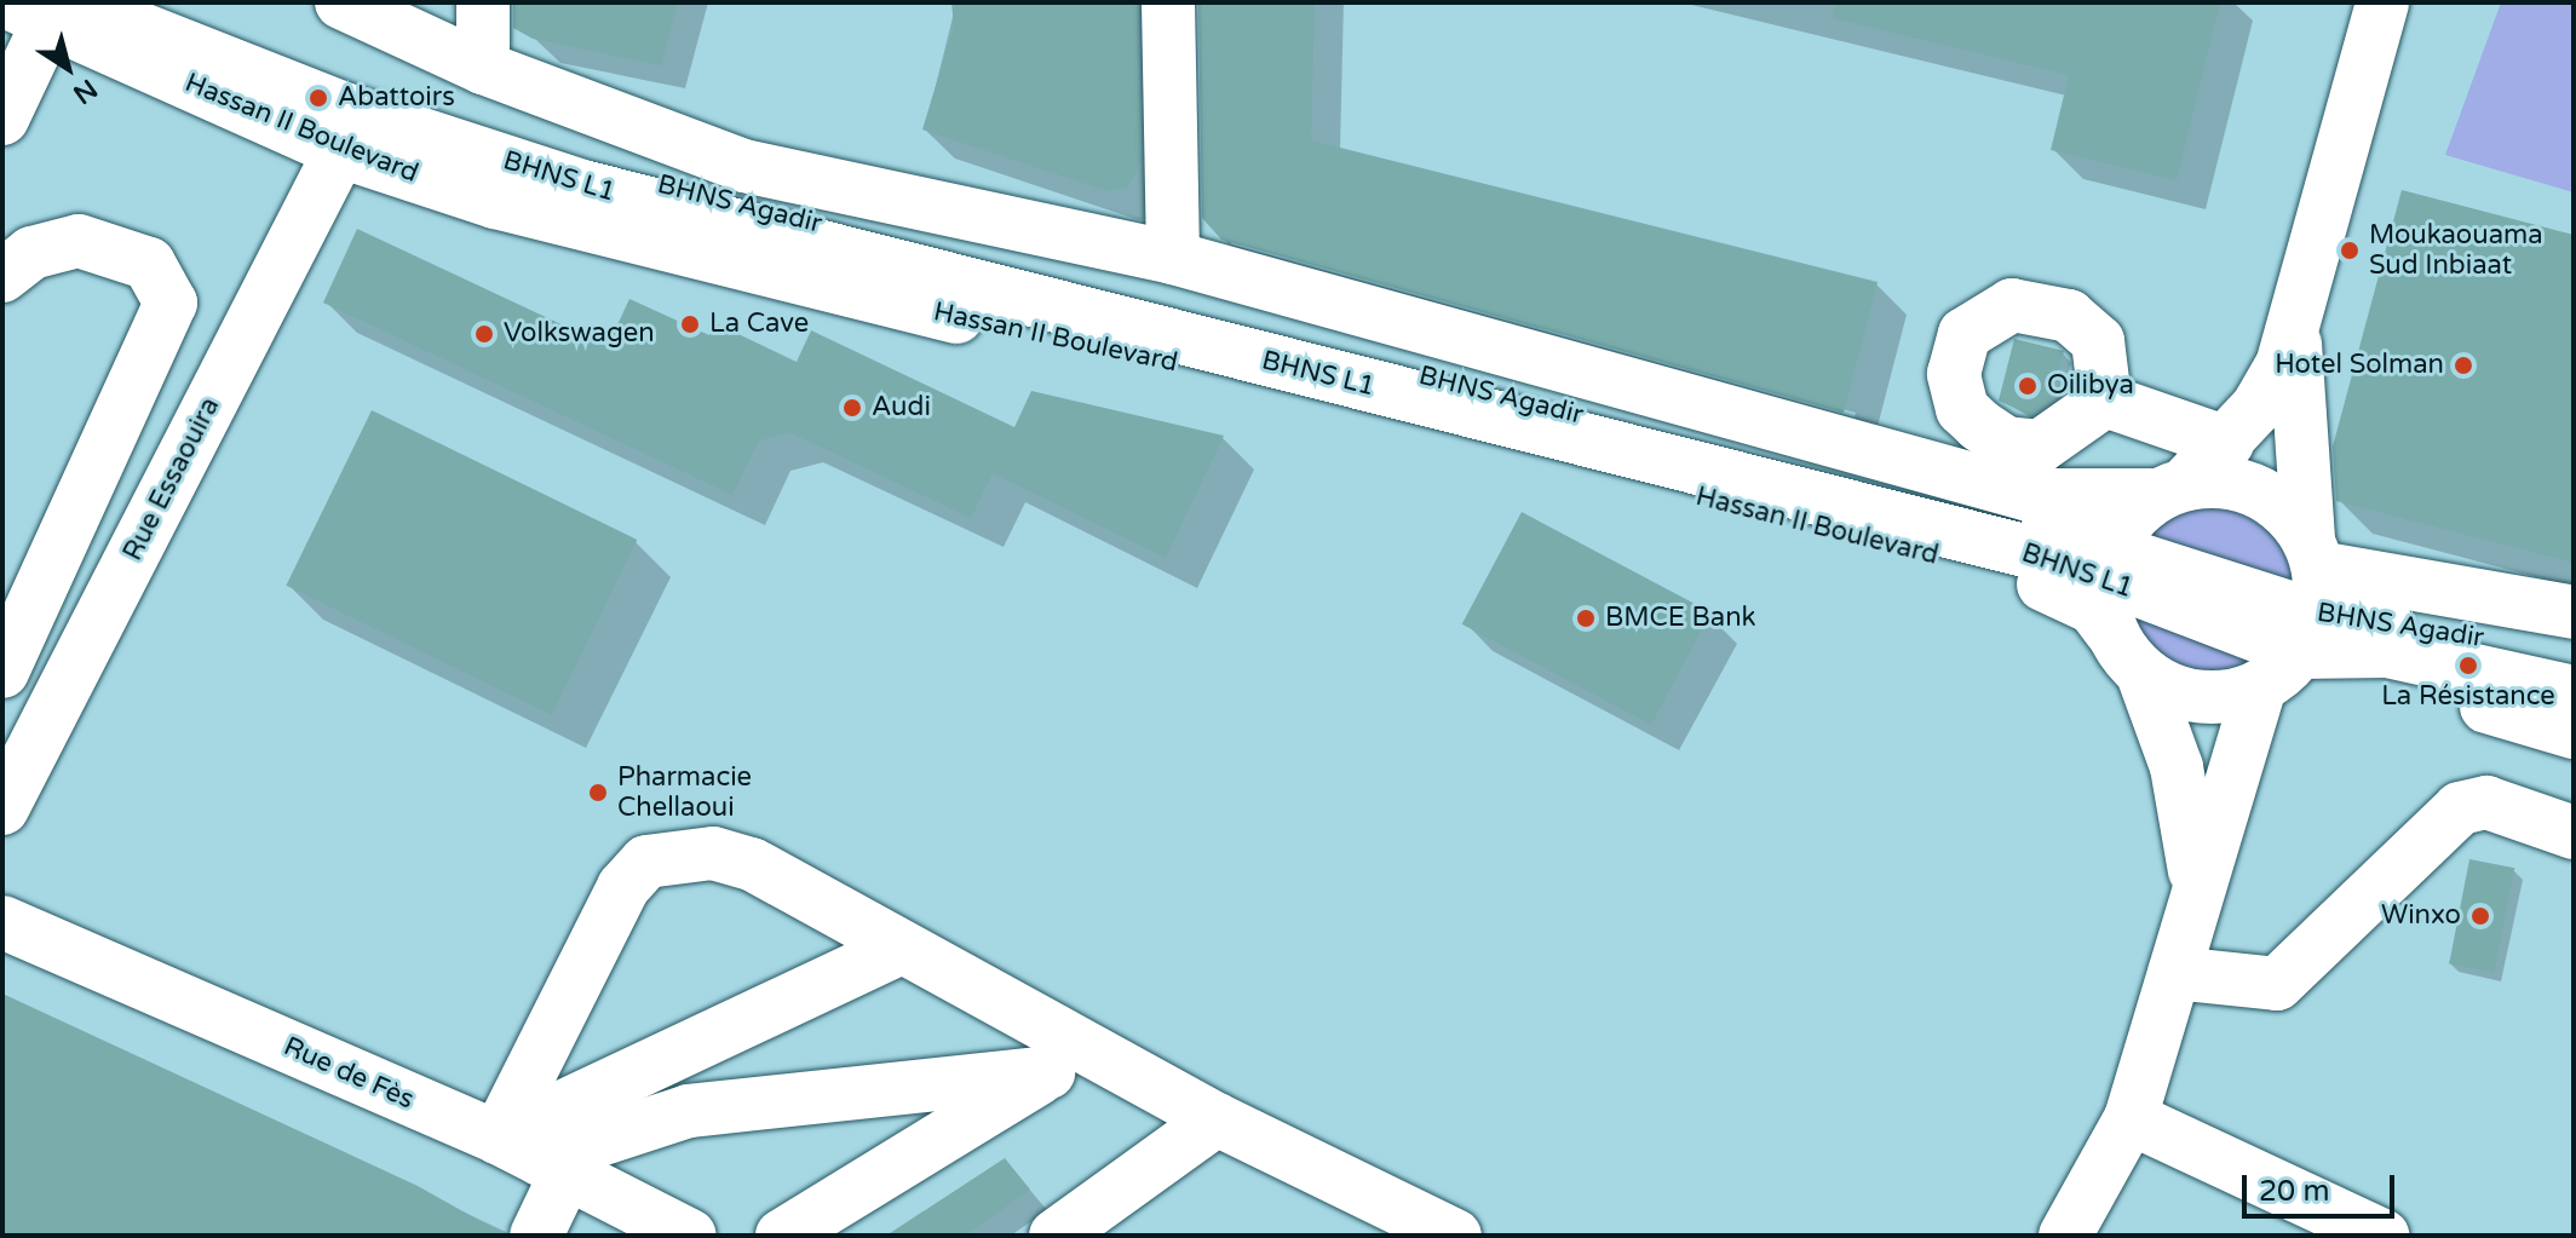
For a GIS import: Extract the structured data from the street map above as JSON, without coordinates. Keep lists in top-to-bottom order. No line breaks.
{"streets":{"street":["Hassan II Boulevard","BHNS L1","BHNS Agadir","Rue Essaouira","Rue de Fès"]},"crossings":[["Hassan II Boulevard","BHNS L1"],["Hassan II Boulevard","Rue Essaouira"],["BHNS L1","BHNS Agadir"]],"places":["Abattoirs","Moukaouama Sud Inbiaat","La Cave","Volkswagen","Hotel Solman","Oilibya","Audi","BMCE Bank","La Résistance","Pharmacie Chellaoui","Winxo"],"scale_bar":"20 m","north":"bottom right"}
